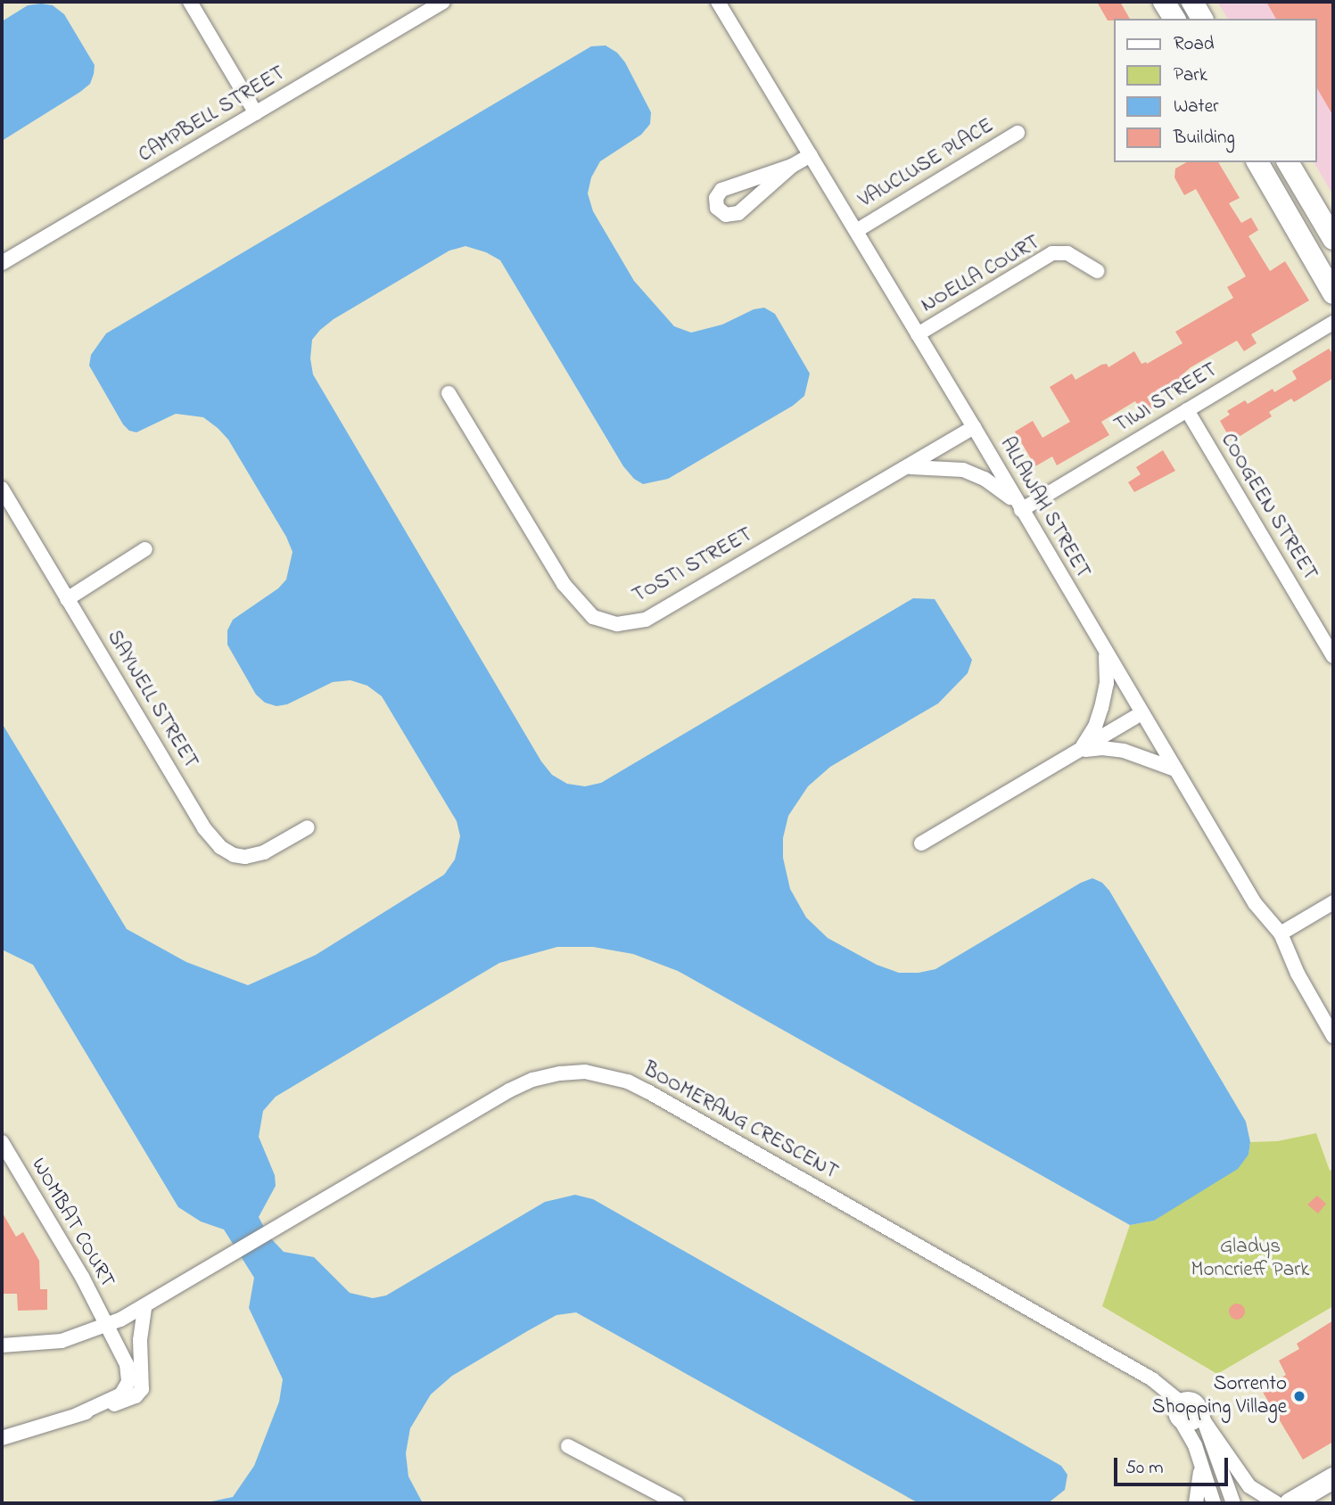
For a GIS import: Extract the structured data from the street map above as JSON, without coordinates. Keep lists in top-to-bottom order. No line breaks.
{"streets":{"street":["CAMPBELL STREET","VAUCLUSE PLACE","NOELLA COURT","TIWI STREET","COOGEEN STREET","ALLAWAH STREET","TOSTI STREET","SAYWELL STREET","BOOMERANG CRESCENT","WOMBAT COURT"]},"crossings":[["VAUCLUSE PLACE","ALLAWAH STREET"],["NOELLA COURT","ALLAWAH STREET"],["TIWI STREET","COOGEEN STREET"],["TIWI STREET","ALLAWAH STREET"],["ALLAWAH STREET","TOSTI STREET"],["BOOMERANG CRESCENT","WOMBAT COURT"]],"parks":["Gladys Moncrieff Park"],"places":["Sorrento Shopping Village"],"legend":["Road","Park","Water","Building"],"scale_bar":"50 m"}
